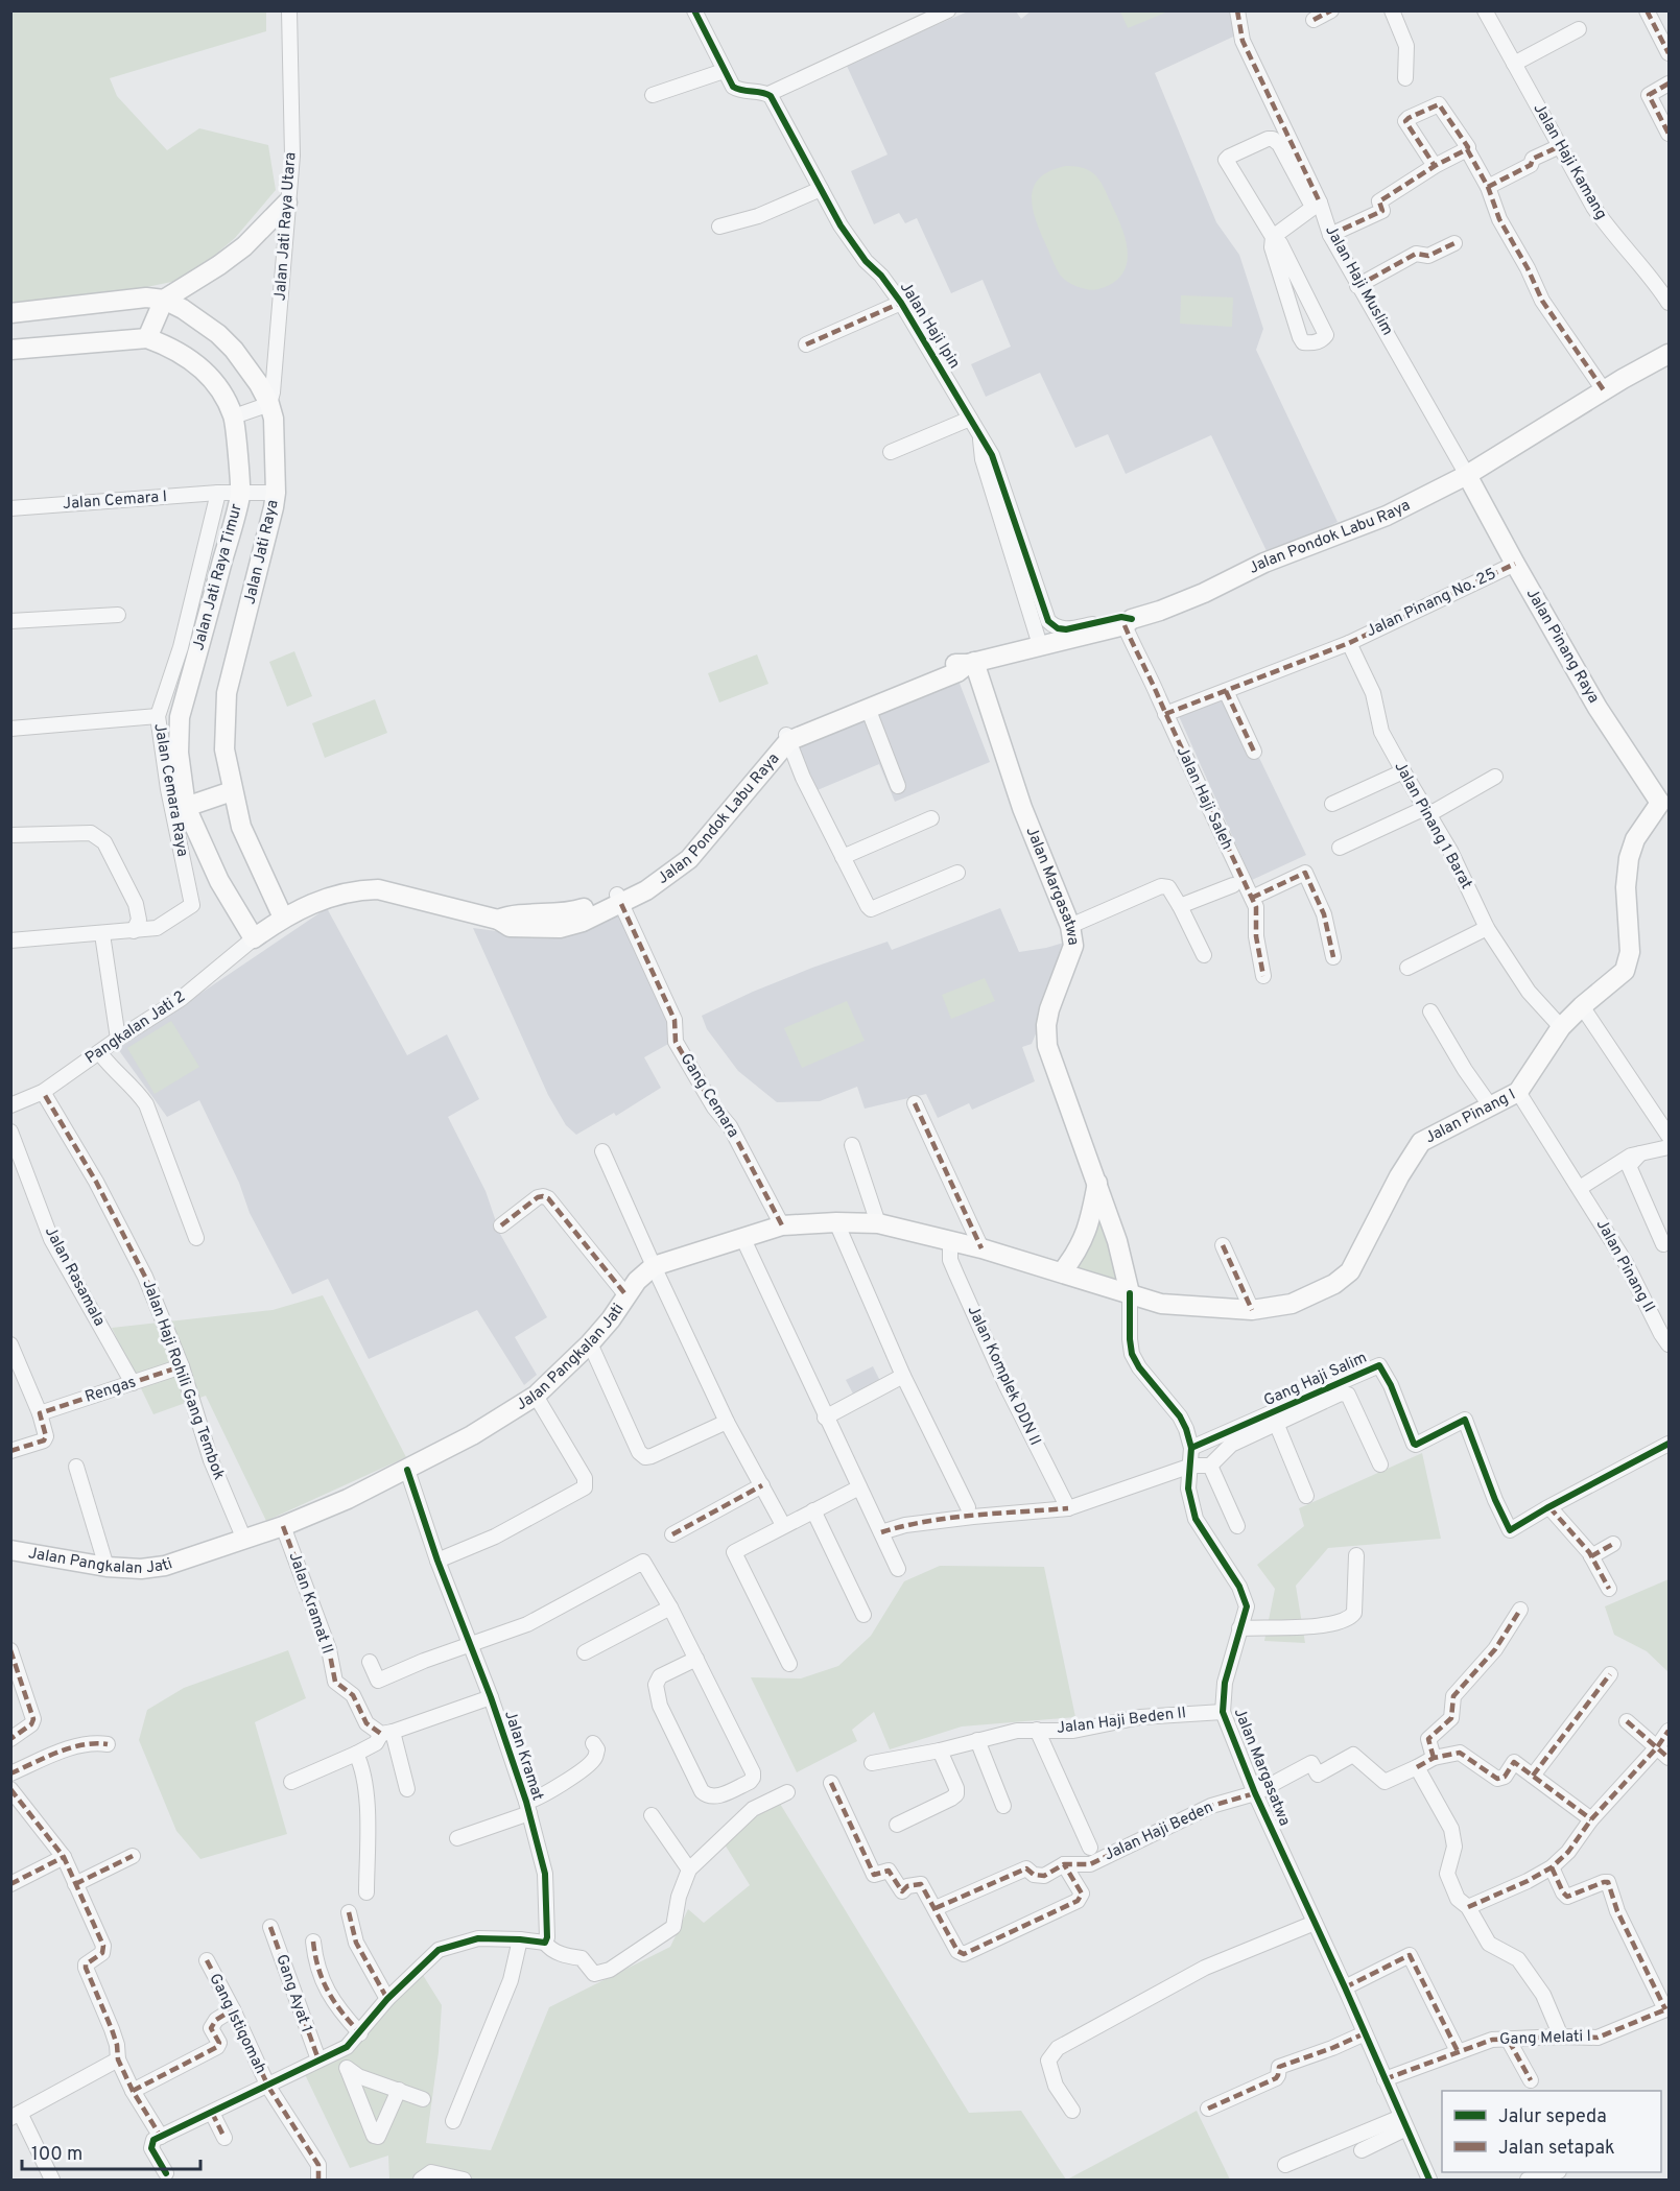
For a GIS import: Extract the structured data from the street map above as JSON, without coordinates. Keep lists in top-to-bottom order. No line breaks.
{"streets":{"main road":["Jalan Pondok Labu Raya","Jalan Jati Raya","Jalan Jati Raya Timur","Jalan Pinang Raya","Jalan Margasatwa","Jalan Pinang I","Jalan Pangkalan Jati"],"street":["Jalan Haji Kamang","Jalan Jati Raya Utara","Jalan Haji Muslim","Jalan Haji Ipin","Jalan Cemara I","Jalan Pinang No. 25","Jalan Cemara Raya","Jalan Haji Saleh","Jalan Pinang 1 Barat","Pangkalan Jati 2","Gang Cemara","Jalan Pinang II","Jalan Rasamala","Jalan Komplek DDN II","Jalan Haji Rohili Gang Tembok","Gang Haji Salim","Rengas","Jalan Kramat II","Jalan Haji Beden II","Jalan Kramat","Jalan Haji Beden","Gang Ayat 1","Gang Istiqomah","Gang Melati I"]},"crossings":[["Jalan Jati Raya Utara","Jalan Jati Raya"],["Jalan Haji Muslim","Jalan Pondok Labu Raya"],["Jalan Haji Muslim","Jalan Pinang Raya"],["Jalan Haji Ipin","Jalan Pondok Labu Raya"],["Jalan Haji Ipin","Jalan Haji Saleh"],["Jalan Cemara I","Jalan Cemara Raya"],["Jalan Pondok Labu Raya","Jalan Jati Raya"],["Jalan Pondok Labu Raya","Jalan Jati Raya Timur"],["Jalan Pondok Labu Raya","Jalan Pinang Raya"],["Jalan Pondok Labu Raya","Jalan Haji Saleh"],["Jalan Pondok Labu Raya","Jalan Margasatwa"],["Jalan Pondok Labu Raya","Pangkalan Jati 2"],["Jalan Pondok Labu Raya","Gang Cemara"],["Jalan Jati Raya Timur","Pangkalan Jati 2"],["Jalan Pinang No. 25","Jalan Pinang Raya"],["Jalan Pinang No. 25","Jalan Haji Saleh"],["Jalan Pinang No. 25","Jalan Pinang 1 Barat"],["Jalan Pinang Raya","Jalan Pinang I"],["Jalan Pinang 1 Barat","Jalan Pinang I"],["Jalan Margasatwa","Jalan Pinang I"],["Jalan Margasatwa","Jalan Pangkalan Jati"],["Jalan Margasatwa","Gang Haji Salim"],["Jalan Margasatwa","Jalan Haji Beden II"],["Jalan Margasatwa","Jalan Haji Beden"],["Jalan Margasatwa","Gang Melati I"],["Pangkalan Jati 2","Jalan Haji Rohili Gang Tembok"],["Gang Cemara","Jalan Pangkalan Jati"],["Jalan Pinang I","Jalan Pinang II"],["Jalan Pinang I","Jalan Pangkalan Jati"],["Jalan Rasamala","Rengas"],["Jalan Pangkalan Jati","Jalan Komplek DDN II"],["Jalan Pangkalan Jati","Jalan Haji Rohili Gang Tembok"],["Jalan Pangkalan Jati","Jalan Kramat II"],["Jalan Pangkalan Jati","Jalan Kramat"],["Jalan Haji Rohili Gang Tembok","Rengas"]],"legend":["Jalur sepeda","Jalan setapak"],"scale_bar":"100 m"}
